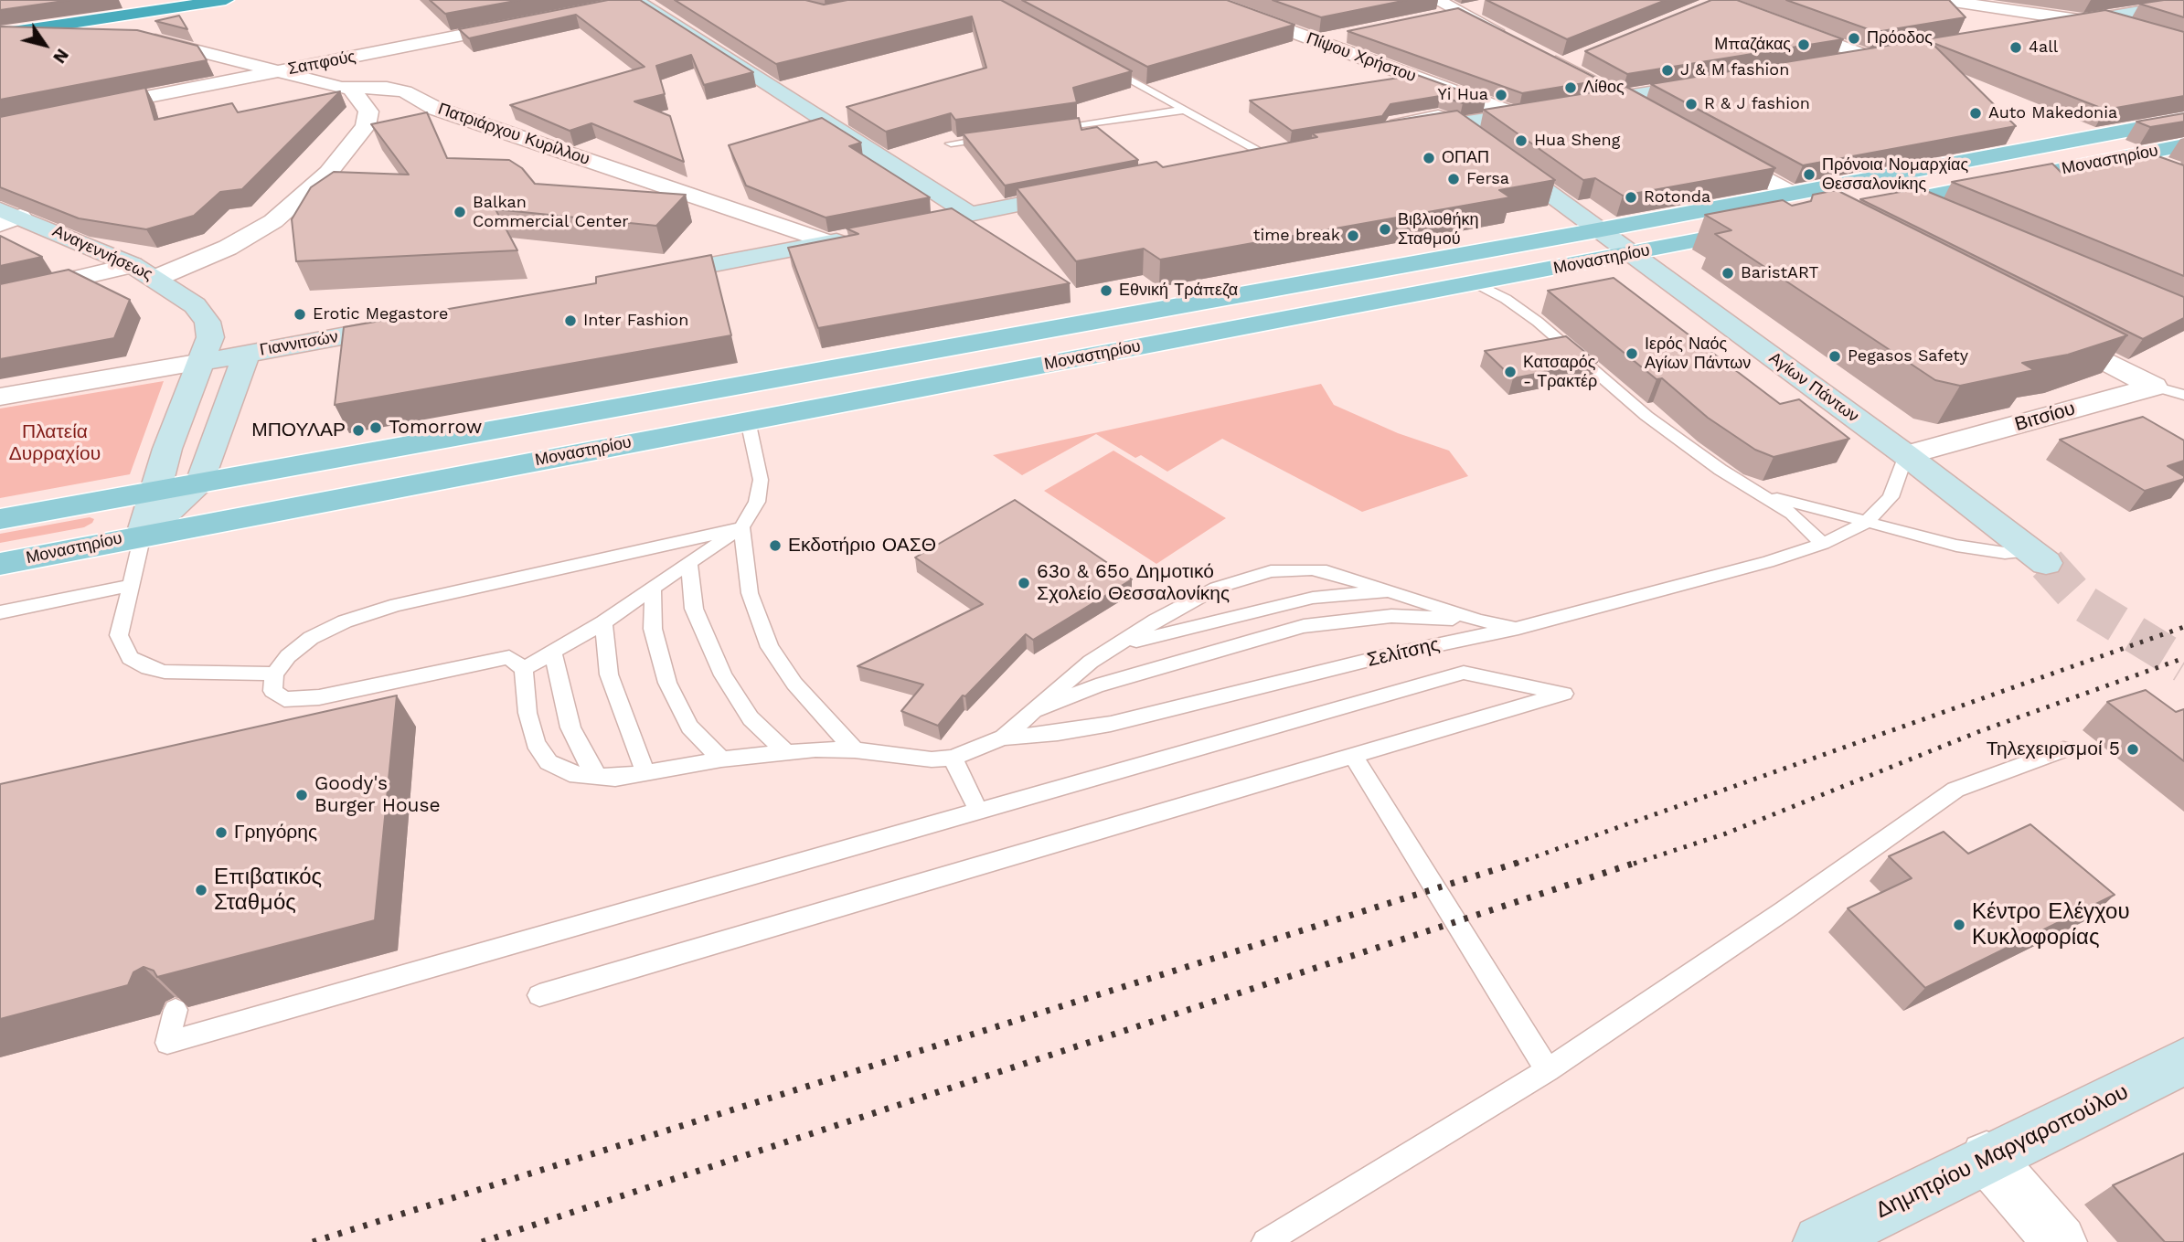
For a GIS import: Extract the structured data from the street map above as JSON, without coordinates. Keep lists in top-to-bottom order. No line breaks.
{"streets":{"main road":["Μοναστηρίου","Αναγεννήσεως","Γιαννιτσών","Αγίων Πάντων","Δημητρίου Μαργαροπούλου"],"street":["Πίψου Χρήστου","Σαπφούς","Πατριάρχου Κυρίλλου","Βιτσίου"],"lane":["Σελίτσης"]},"crossings":[["Σαπφούς","Πατριάρχου Κυρίλλου"],["Μοναστηρίου","Αναγεννήσεως"],["Μοναστηρίου","Αγίων Πάντων"],["Αναγεννήσεως","Γιαννιτσών"],["Αγίων Πάντων","Βιτσίου"],["Αγίων Πάντων","Σελίτσης"],["Βιτσίου","Σελίτσης"]],"parks":["Πλατεία Δυρραχίου"],"places":["Πρόοδος","Μπαζάκας","4all","J & M fashion","Λίθος","Yi Hua","R & J fashion","Auto Makedonia","Hua Sheng","ΟΠΑΠ","Πρόνοια Νομαρχίας Θεσσαλονίκης","Fersa","Rotonda","Balkan Commercial Center","Βιβλιοθήκη Σταθμού","time break","BaristART","Εθνική Τράπεζα","Erotic Megastore","Inter Fashion","Ιερός Ναός Αγίων Πάντων","Pegasos Safety","Κατσαρός - Τρακτέρ","Tomorrow","ΜΠΟΥΛΑΡ","Εκδοτήριο ΟΑΣΘ","63ο & 65o Δημοτικό Σχολείο Θεσσαλονίκης","Τηλεχειρισμοί 5","Goody's Burger House","Γρηγόρης","Επιβατικός Σταθμός","Κέντρο Ελέγχου Κυκλοφορίας"],"north":"bottom right"}
